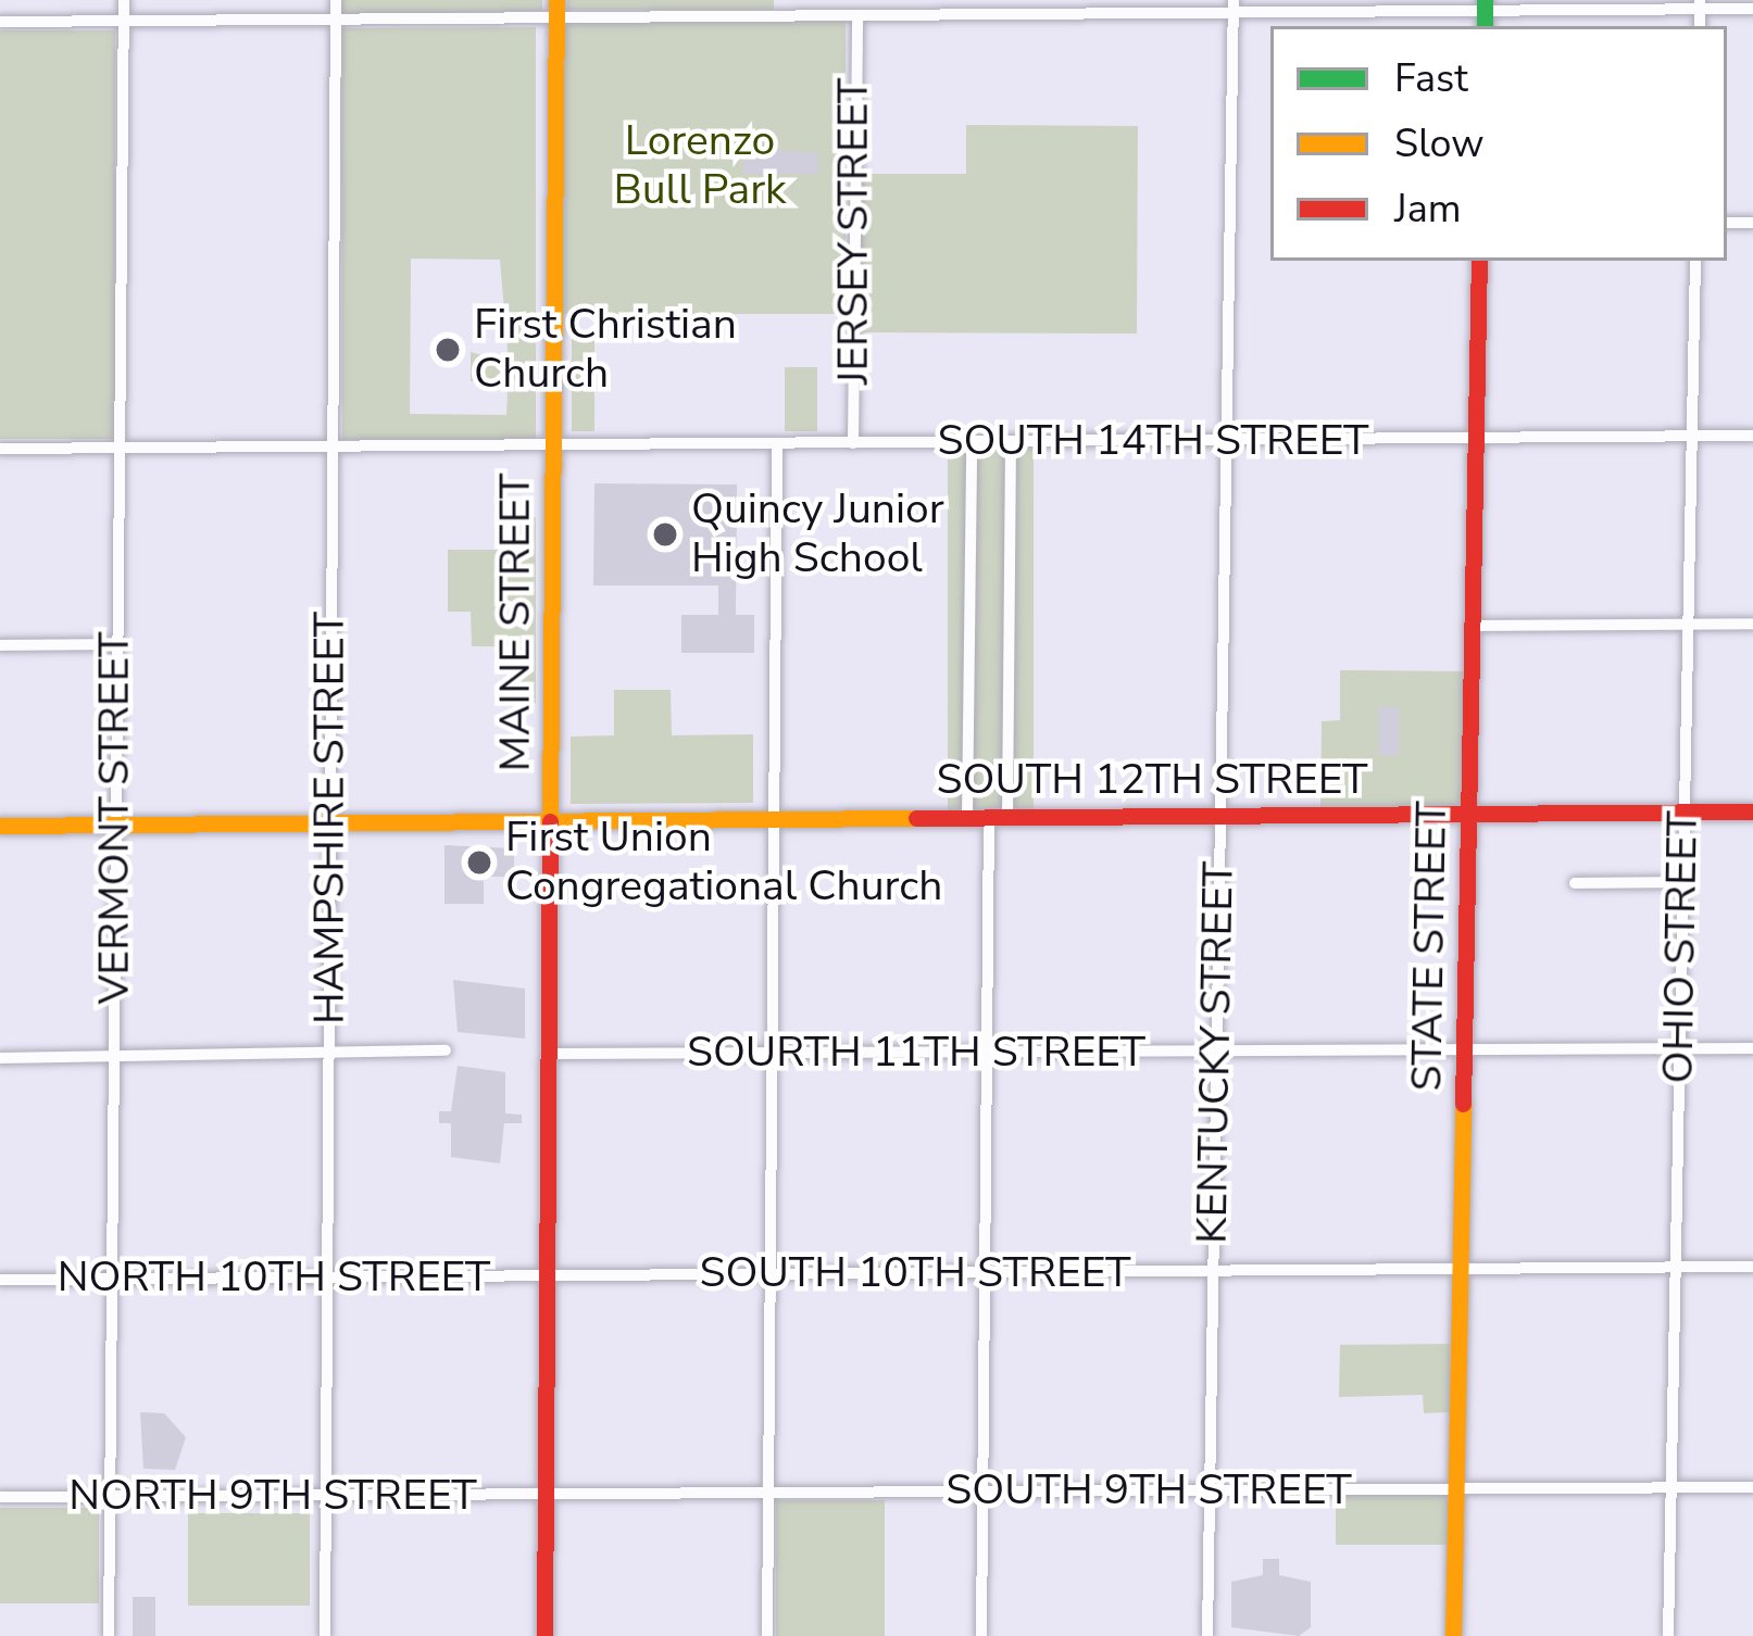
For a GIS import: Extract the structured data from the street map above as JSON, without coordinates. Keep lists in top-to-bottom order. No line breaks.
{"streets":{"street":["JERSEY STREET","SOUTH 14TH STREET","MAINE STREET","SOUTH 12TH STREET","VERMONT STREET","HAMPSHIRE STREET","STATE STREET","OHIO STREET","SOURTH 11TH STREET","KENTUCKY STREET","SOUTH 10TH STREET","NORTH 10TH STREET","SOUTH 9TH STREET","NORTH 9TH STREET"]},"crossings":[["JERSEY STREET","SOUTH 14TH STREET"],["SOUTH 14TH STREET","MAINE STREET"],["SOUTH 14TH STREET","VERMONT STREET"],["SOUTH 14TH STREET","HAMPSHIRE STREET"],["SOUTH 14TH STREET","STATE STREET"],["SOUTH 14TH STREET","OHIO STREET"],["SOUTH 14TH STREET","KENTUCKY STREET"],["MAINE STREET","SOUTH 12TH STREET"],["MAINE STREET","SOURTH 11TH STREET"],["MAINE STREET","SOUTH 10TH STREET"],["MAINE STREET","NORTH 10TH STREET"],["MAINE STREET","SOUTH 9TH STREET"],["MAINE STREET","NORTH 9TH STREET"],["SOUTH 12TH STREET","VERMONT STREET"],["SOUTH 12TH STREET","HAMPSHIRE STREET"],["SOUTH 12TH STREET","STATE STREET"],["SOUTH 12TH STREET","OHIO STREET"],["SOUTH 12TH STREET","KENTUCKY STREET"],["VERMONT STREET","NORTH 10TH STREET"],["VERMONT STREET","NORTH 9TH STREET"],["HAMPSHIRE STREET","NORTH 10TH STREET"],["HAMPSHIRE STREET","NORTH 9TH STREET"],["STATE STREET","SOURTH 11TH STREET"],["STATE STREET","SOUTH 10TH STREET"],["STATE STREET","SOUTH 9TH STREET"],["OHIO STREET","SOURTH 11TH STREET"],["OHIO STREET","SOUTH 10TH STREET"],["OHIO STREET","SOUTH 9TH STREET"],["SOURTH 11TH STREET","KENTUCKY STREET"],["KENTUCKY STREET","SOUTH 10TH STREET"],["KENTUCKY STREET","SOUTH 9TH STREET"],["SOUTH 10TH STREET","NORTH 10TH STREET"],["SOUTH 9TH STREET","NORTH 9TH STREET"]],"parks":["Lorenzo Bull Park"],"places":["First Christian Church","Quincy Junior High School","First Union Congregational Church"],"legend":["Fast","Slow","Jam"]}
